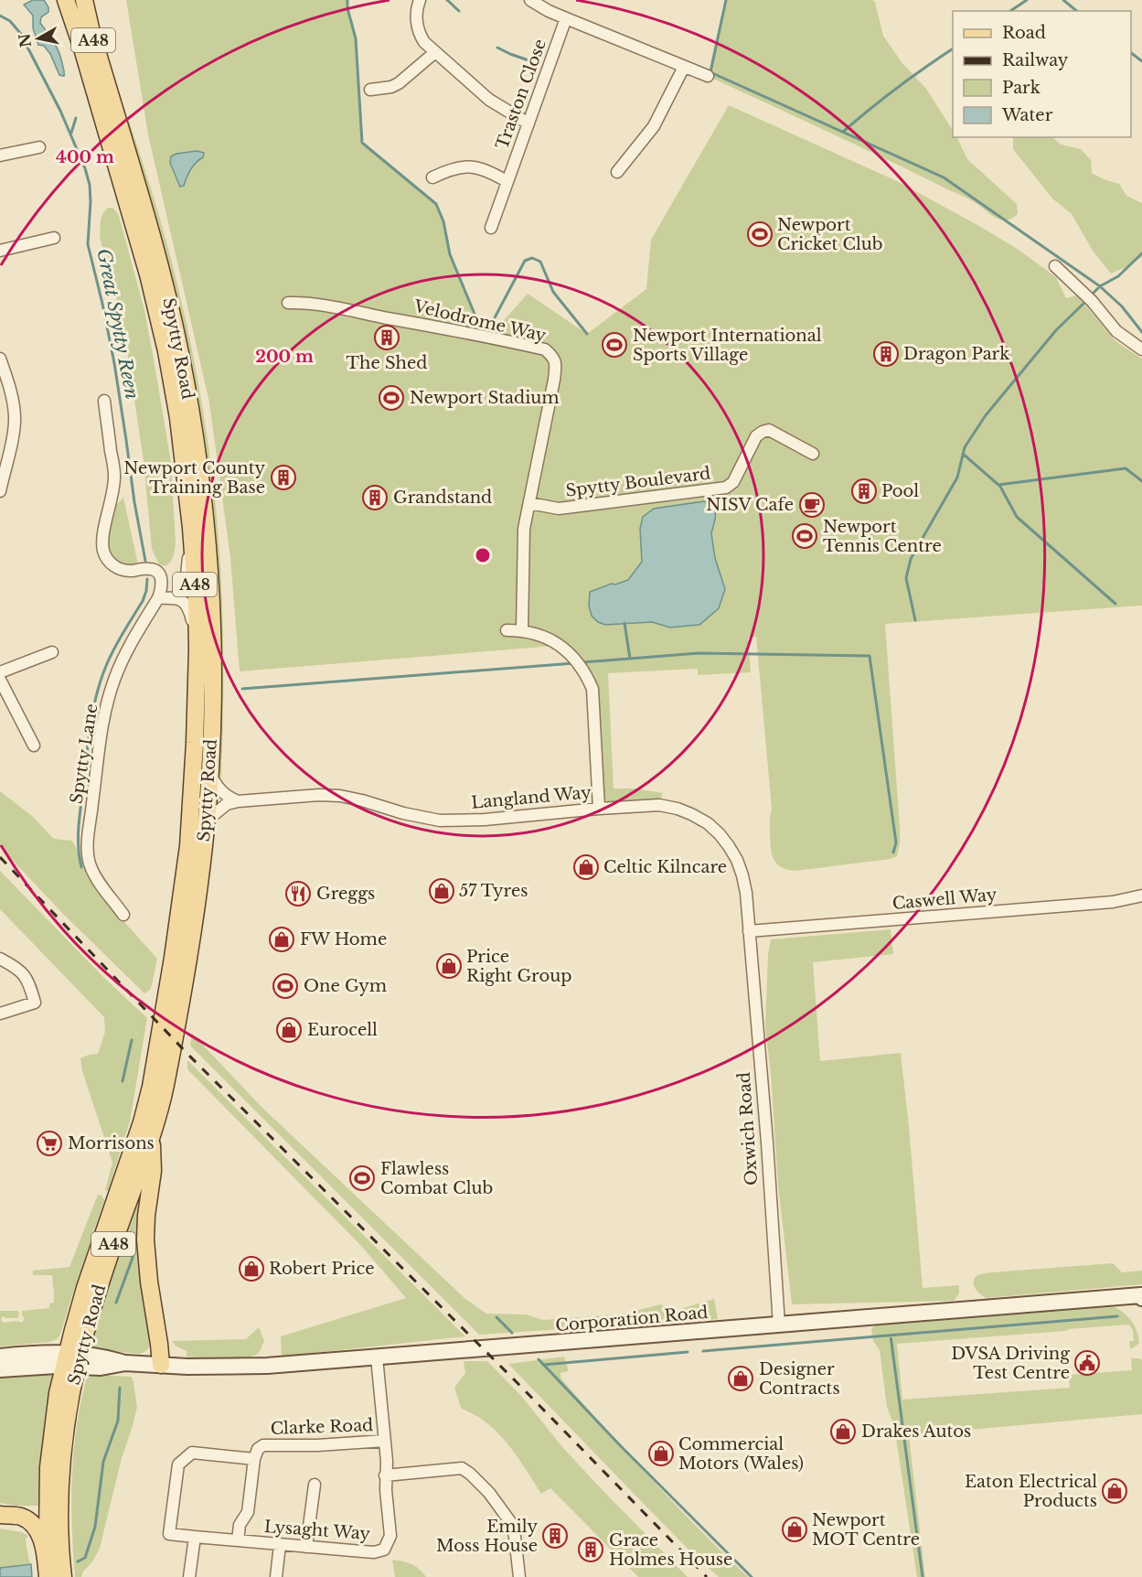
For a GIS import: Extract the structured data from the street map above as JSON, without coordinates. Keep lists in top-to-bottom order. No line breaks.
{"streets":{"main road":["A48","Spytty Road"],"street":["Traston Close","Velodrome Way","Spytty Boulevard","Spytty Lane","Langland Way","Caswell Way","Oxwich Road","Corporation Road","Clarke Road","Lysaght Way"]},"crossings":[["A48","Spytty Road"],["Velodrome Way","Spytty Boulevard"],["Spytty Road","Langland Way"],["Spytty Road","Corporation Road"],["Langland Way","Caswell Way"],["Langland Way","Oxwich Road"],["Caswell Way","Oxwich Road"],["Oxwich Road","Corporation Road"],["Corporation Road","Lysaght Way"],["Clarke Road","Lysaght Way"]],"water":["Great Spytty Reen"],"places":{"sports":["Newport Cricket Club","Newport International Sports Village","Newport Stadium","Newport Tennis Centre","One Gym","Flawless Combat Club"],"building":["The Shed","Dragon Park","Newport County Training Base","Pool","Grandstand","Emily Moss House","Grace Holmes House"],"cafe":["NISV Cafe"],"shop":["Celtic Kilncare","57 Tyres","FW Home","Price Right Group","Eurocell","Robert Price","Designer Contracts","Drakes Autos","Commercial Motors (Wales)","Eaton Electrical Products","Newport MOT Centre"],"restaurant":["Greggs"],"supermarket":["Morrisons"],"public building":["DVSA Driving Test Centre"]},"legend":["Road","Railway","Park","Water"],"north":"left","rings":["400 m","200 m"]}
